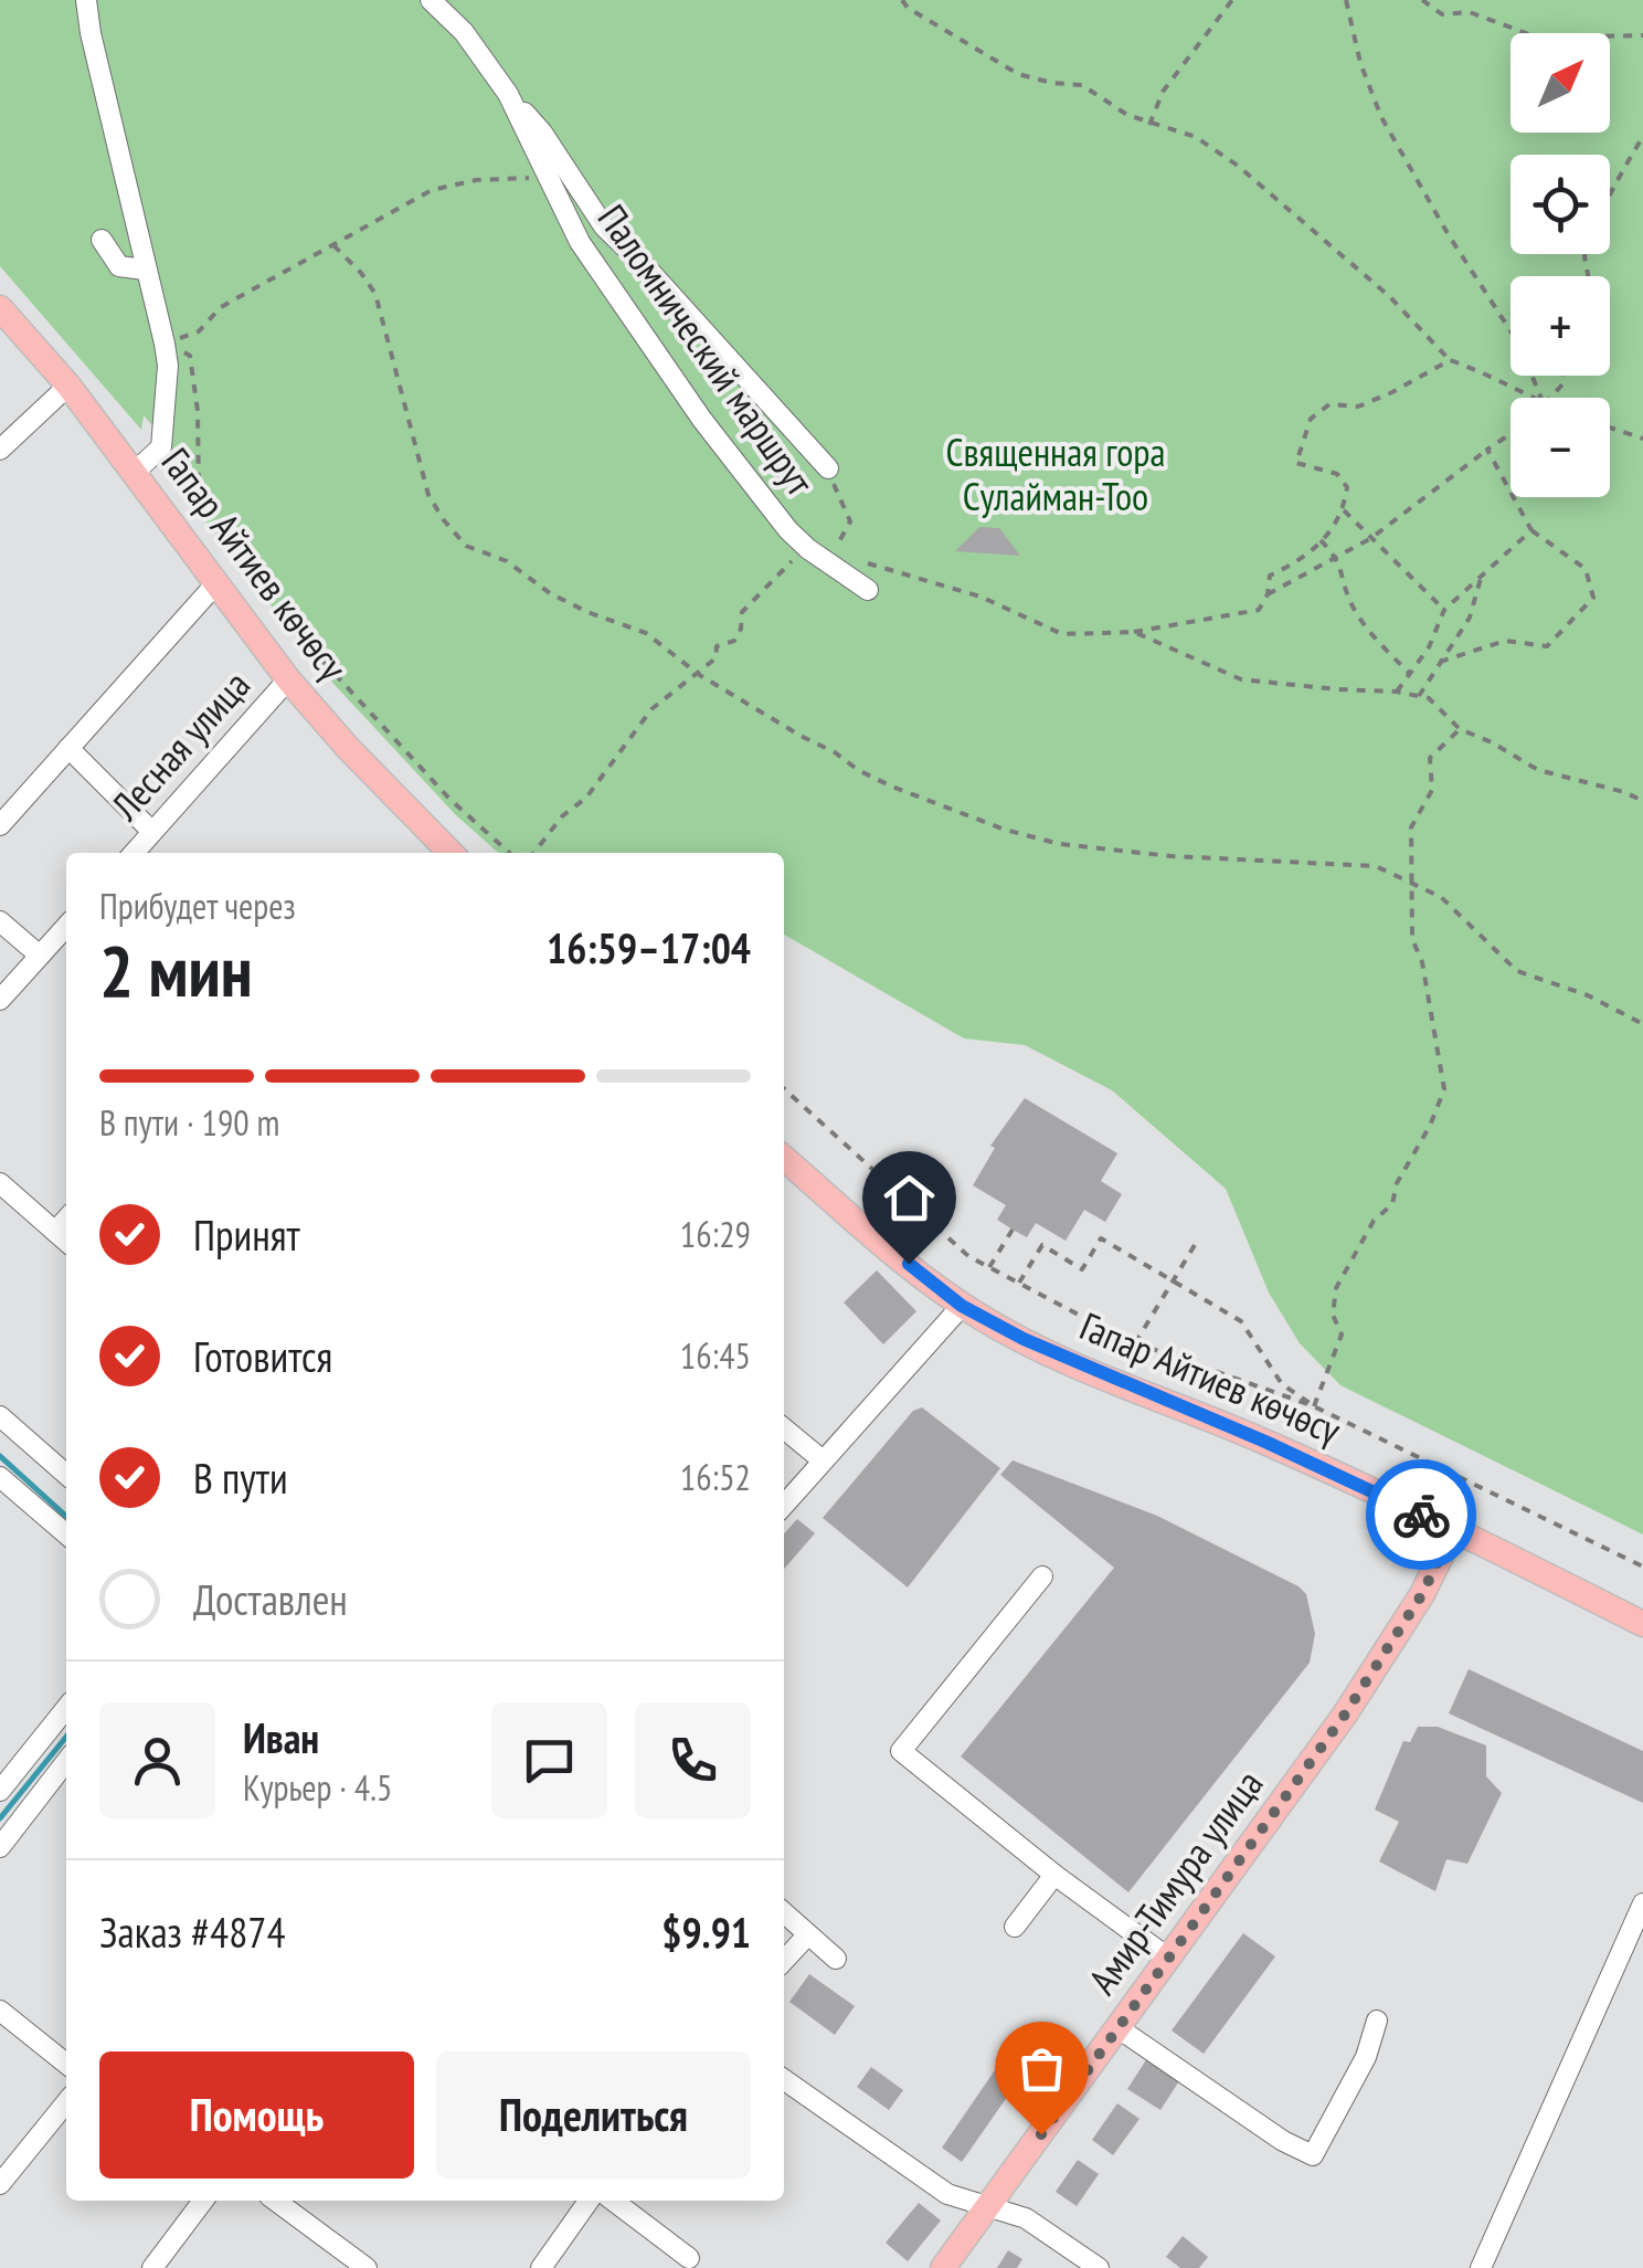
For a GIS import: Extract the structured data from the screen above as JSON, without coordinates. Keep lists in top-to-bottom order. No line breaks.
{"streets":{"main road":["Гапар Айтиев көчөсү","Амир-Тимура улица"],"street":["Паломнический маршрут","Лесная улица"]},"crossings":[["Гапар Айтиев көчөсү","Лесная улица"],["Гапар Айтиев көчөсү","Амир-Тимура улица"]],"parks":["Священная гора Сулайман-Тоо"],"north":"top right","page":{"map_buttons":["+","−"],"heading":["2 мин","Прибудет через","16:59–17:04"],"panel":["Иван","Курьер · 4.5","Заказ #4874","$9.91"],"bar":"В пути · 190 m","list":[["Принят","16:29"],["Готовится","16:45"],["В пути","16:52"],"Доставлен"],"buttons":["Помощь","Поделиться"]}}
